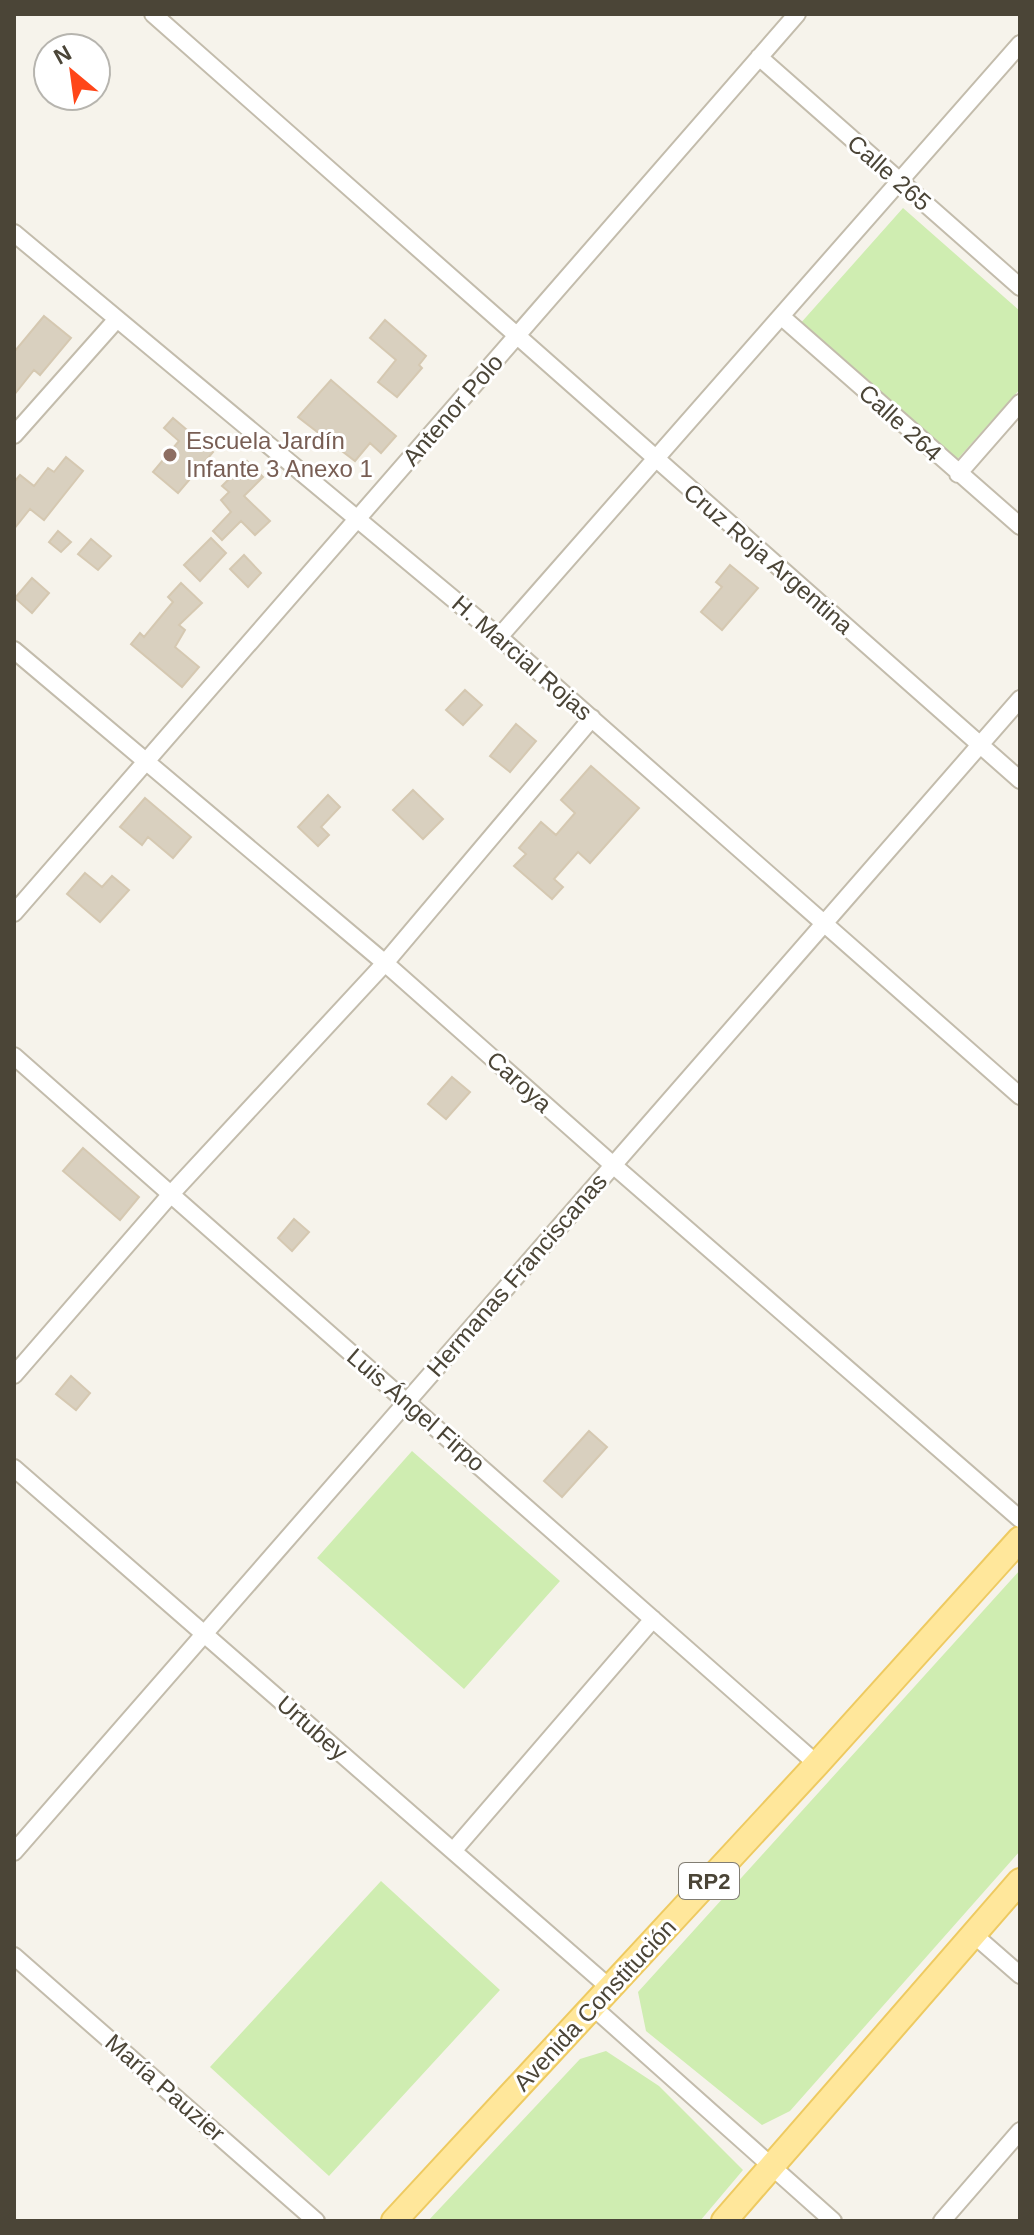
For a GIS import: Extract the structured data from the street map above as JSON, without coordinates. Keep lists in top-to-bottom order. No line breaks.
{"streets":{"main road":["RP2","Avenida Constitución"],"street":["Calle 265","Antenor Polo","Calle 264","Cruz Roja Argentina","H. Marcial Rojas","Caroya","Hermanas Franciscanas","Luis Ángel Firpo","Urtubey","María Pauzier"]},"crossings":[["Calle 265","Antenor Polo"],["Antenor Polo","Cruz Roja Argentina"],["Antenor Polo","H. Marcial Rojas"],["Antenor Polo","Caroya"],["Cruz Roja Argentina","Hermanas Franciscanas"],["H. Marcial Rojas","Hermanas Franciscanas"],["Caroya","Hermanas Franciscanas"],["Hermanas Franciscanas","Luis Ángel Firpo"],["Hermanas Franciscanas","Urtubey"],["Luis Ángel Firpo","Avenida Constitución"],["Urtubey","Avenida Constitución"]],"places":["Escuela Jardín Infante 3 Anexo 1"],"north":"top left"}
